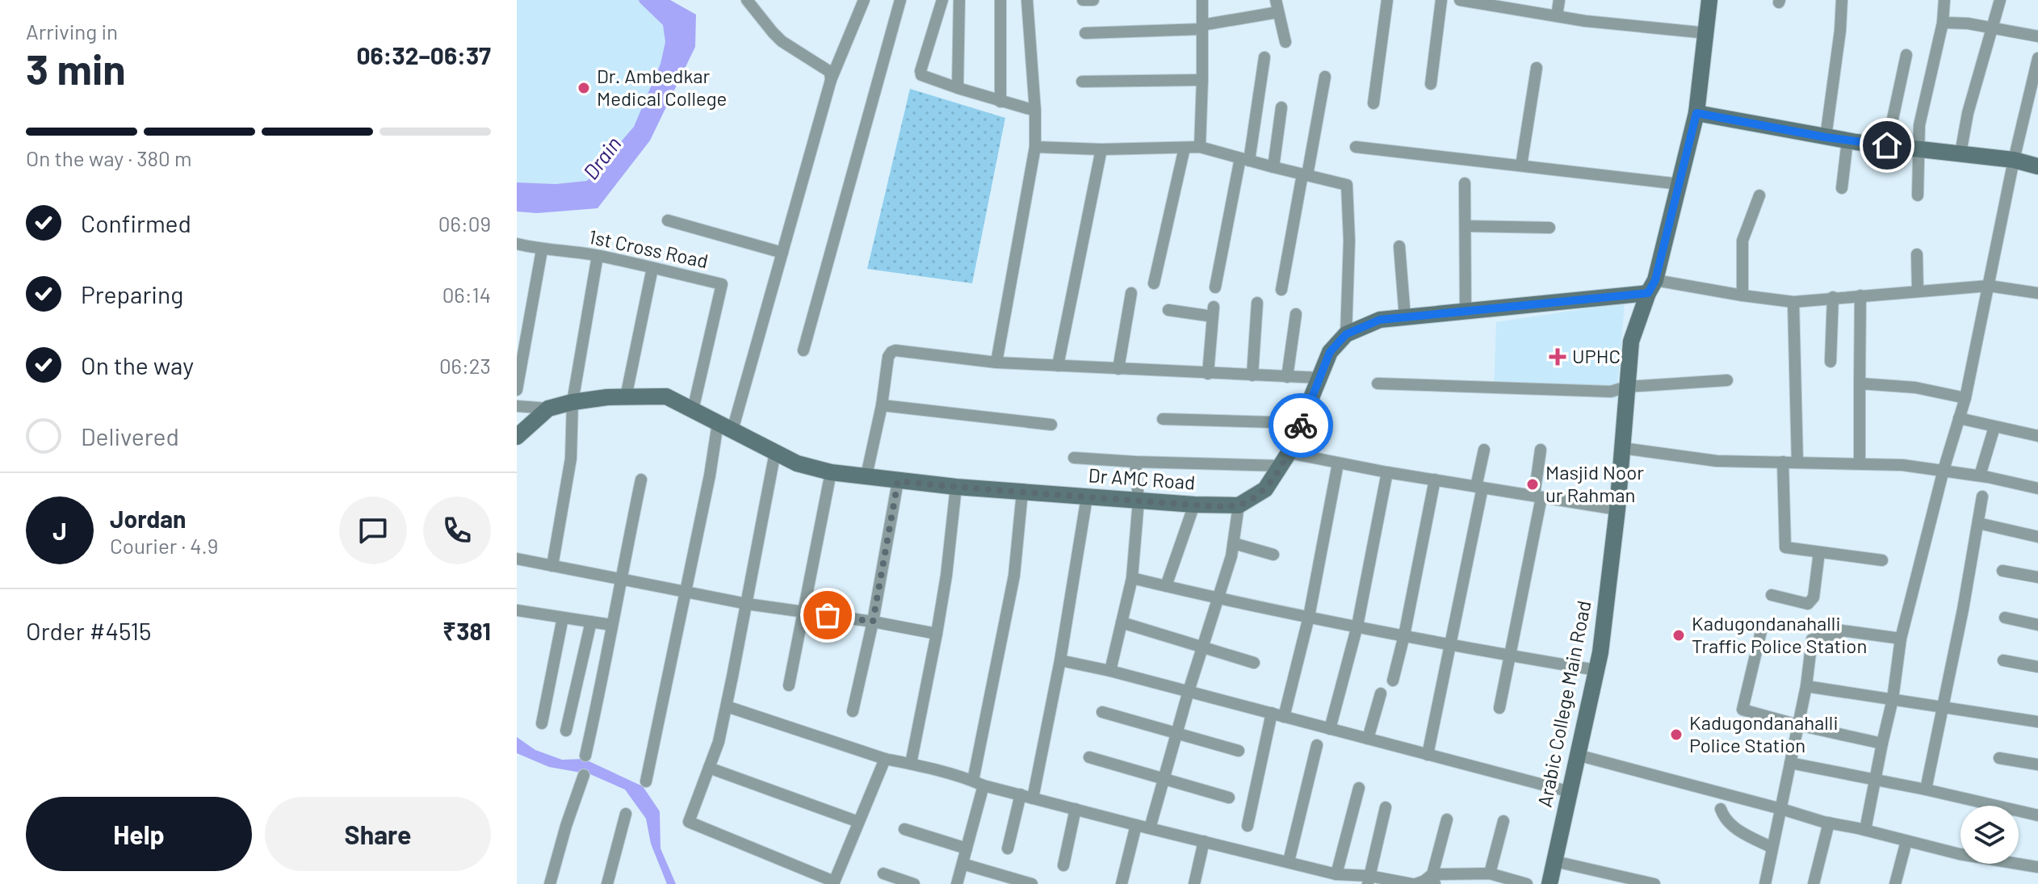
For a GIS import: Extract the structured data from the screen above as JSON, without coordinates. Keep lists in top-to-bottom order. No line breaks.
{"streets":{"street":["1st Cross Road","Dr AMC Road","Arabic College Main Road"]},"crossings":[["1st Cross Road","Dr AMC Road"]],"water":["Drain"],"places":{"other":["Dr. Ambedkar Medical College","Masjid Noor ur Rahman","Kadugondanahalli Traffic Police Station","Kadugondanahalli Police Station"],"health":["UPHC"]},"page":{"heading":["3 min","Arriving in","06:32–06:37"],"panel":["Jordan","Courier · 4.9","Order #4515","₹381"],"bar":"On the way · 380 m","list":[["Confirmed","06:09"],["Preparing","06:14"],["On the way","06:23"],"Delivered"],"round":"J","buttons":["Help","Share"]}}
